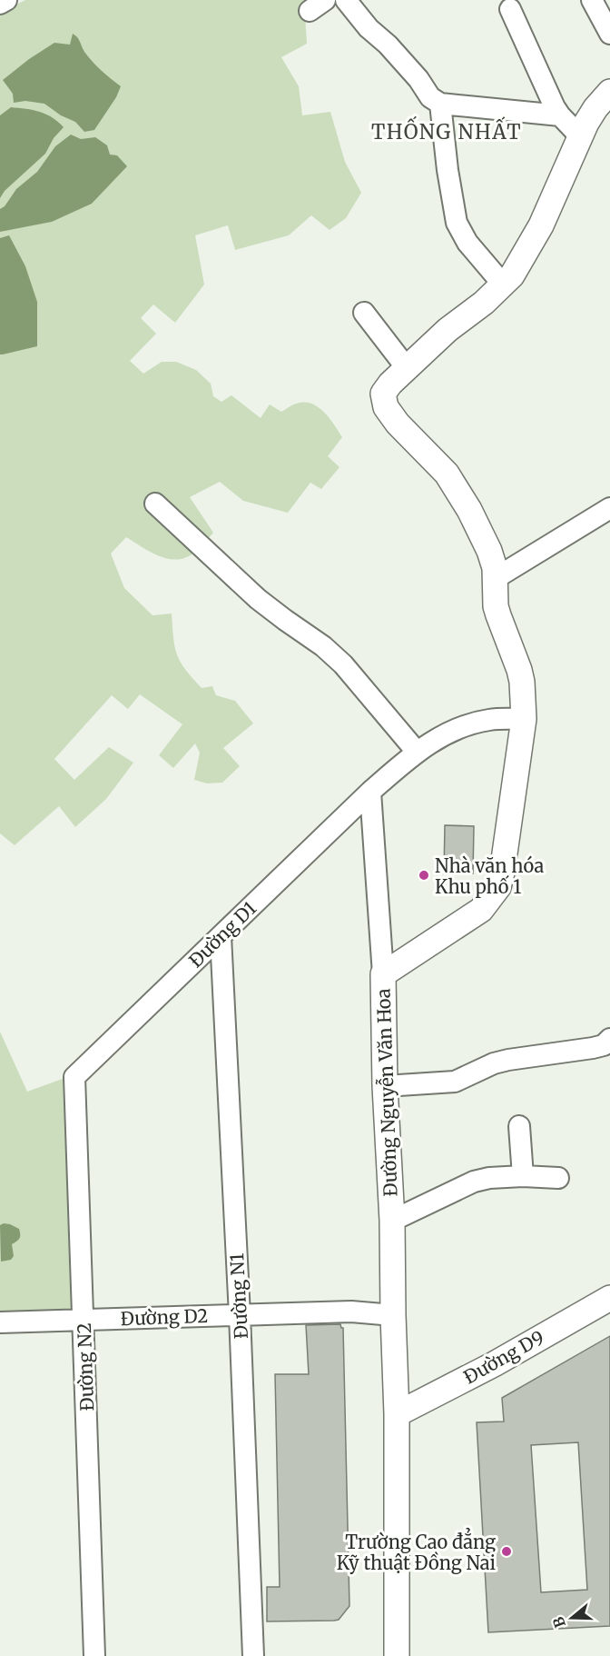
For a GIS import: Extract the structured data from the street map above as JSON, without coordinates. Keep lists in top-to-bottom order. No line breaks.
{"streets":{"street":["Đường D1","Đường Nguyễn Văn Hoa","Đường N1","Đường D2","Đường D9","Đường N2"]},"crossings":[["Đường D1","Đường Nguyễn Văn Hoa"],["Đường D1","Đường N1"],["Đường D1","Đường N2"],["Đường Nguyễn Văn Hoa","Đường D2"],["Đường Nguyễn Văn Hoa","Đường D9"],["Đường N1","Đường D2"],["Đường D2","Đường N2"]],"districts":["THỐNG NHẤT"],"places":["Nhà văn hóa Khu phố 1","Trường Cao đẳng Kỹ thuật Đồng Nai"],"north":"left"}
